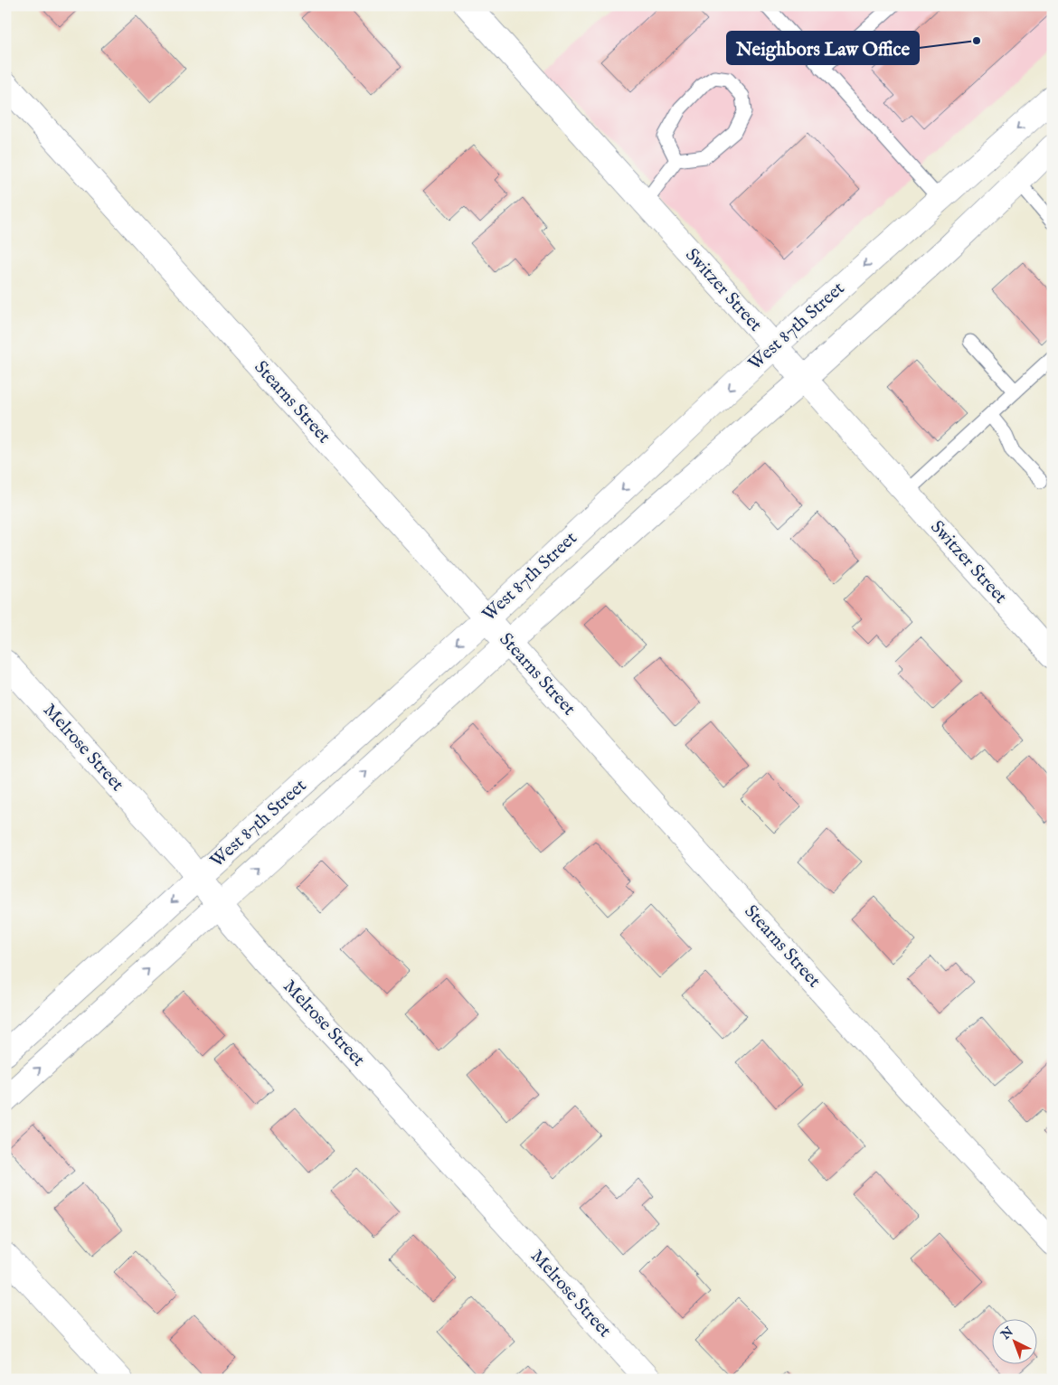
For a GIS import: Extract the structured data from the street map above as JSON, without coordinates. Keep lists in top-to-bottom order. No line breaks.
{"streets":{"street":["Switzer Street","West 87th Street","Stearns Street","Melrose Street"]},"crossings":[["Switzer Street","West 87th Street"],["West 87th Street","Stearns Street"],["West 87th Street","Melrose Street"]],"places":["Neighbors Law Office"],"north":"top left"}
